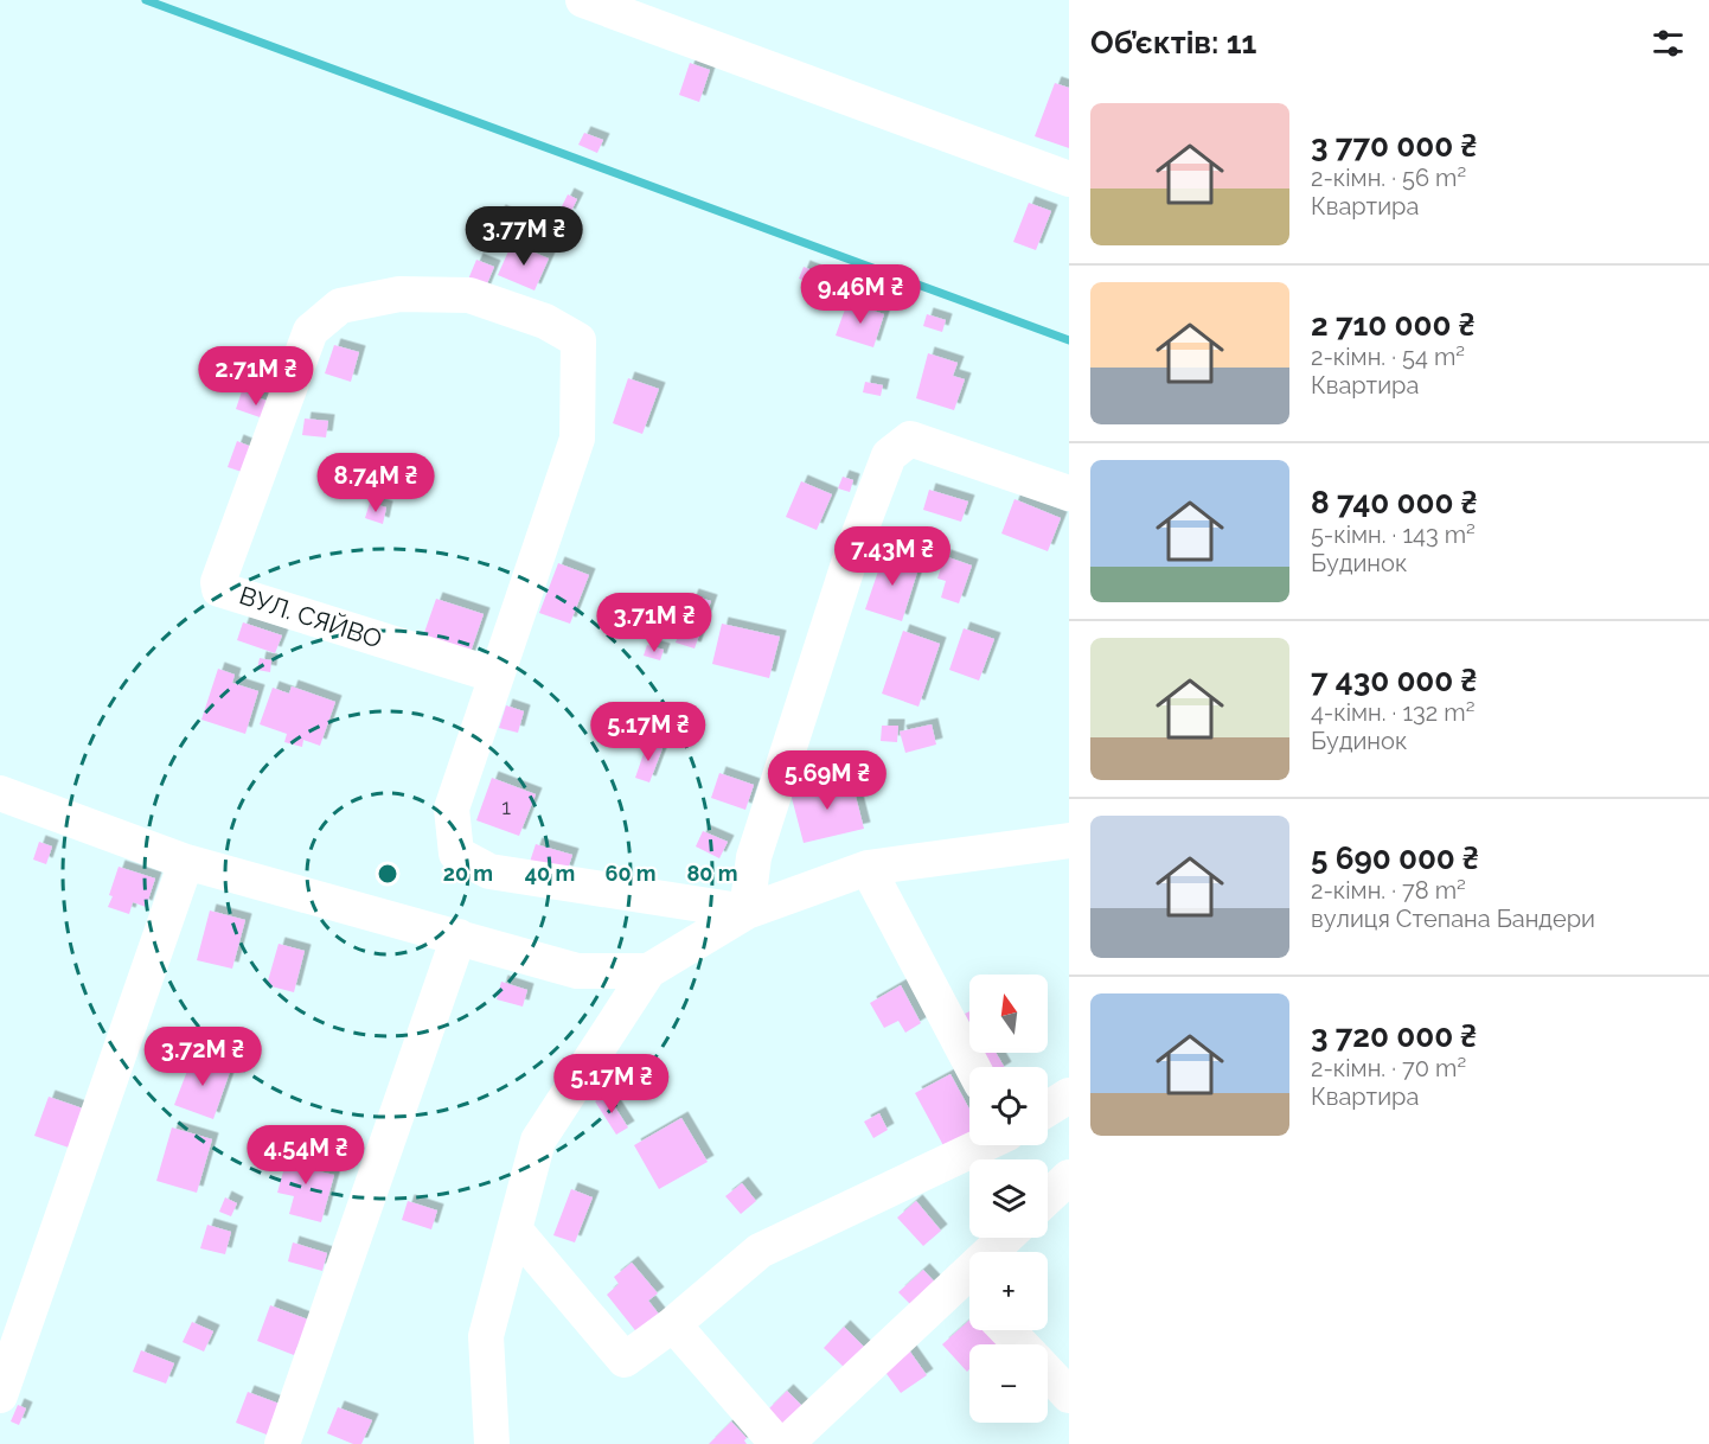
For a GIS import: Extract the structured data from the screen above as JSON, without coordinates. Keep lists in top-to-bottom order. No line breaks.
{"streets":{"street":["ВУЛ. СЯЙВО"]},"house_numbers":["1"],"north":"top","page":{"heading":"Об’єктів: 11","list":[{"name":"3 770 000 ₴","note":"2-кімн. · 56 m² · Квартира"},{"name":"2 710 000 ₴","note":"2-кімн. · 54 m² · Квартира"},{"name":"8 740 000 ₴","note":"5-кімн. · 143 m² · Будинок"},{"name":"7 430 000 ₴","note":"4-кімн. · 132 m² · Будинок"},{"name":"5 690 000 ₴","note":"2-кімн. · 78 m² · вулиця Степана Бандери"},{"name":"3 720 000 ₴","note":"2-кімн. · 70 m² · Квартира"}],"price":["3.77M ₴","9.46M ₴","2.71M ₴","8.74M ₴","7.43M ₴","3.71M ₴","5.17M ₴","5.69M ₴","3.72M ₴","5.17M ₴","4.54M ₴"],"map_buttons":["+","−"]},"rings":["20 m","40 m","60 m","80 m"]}
